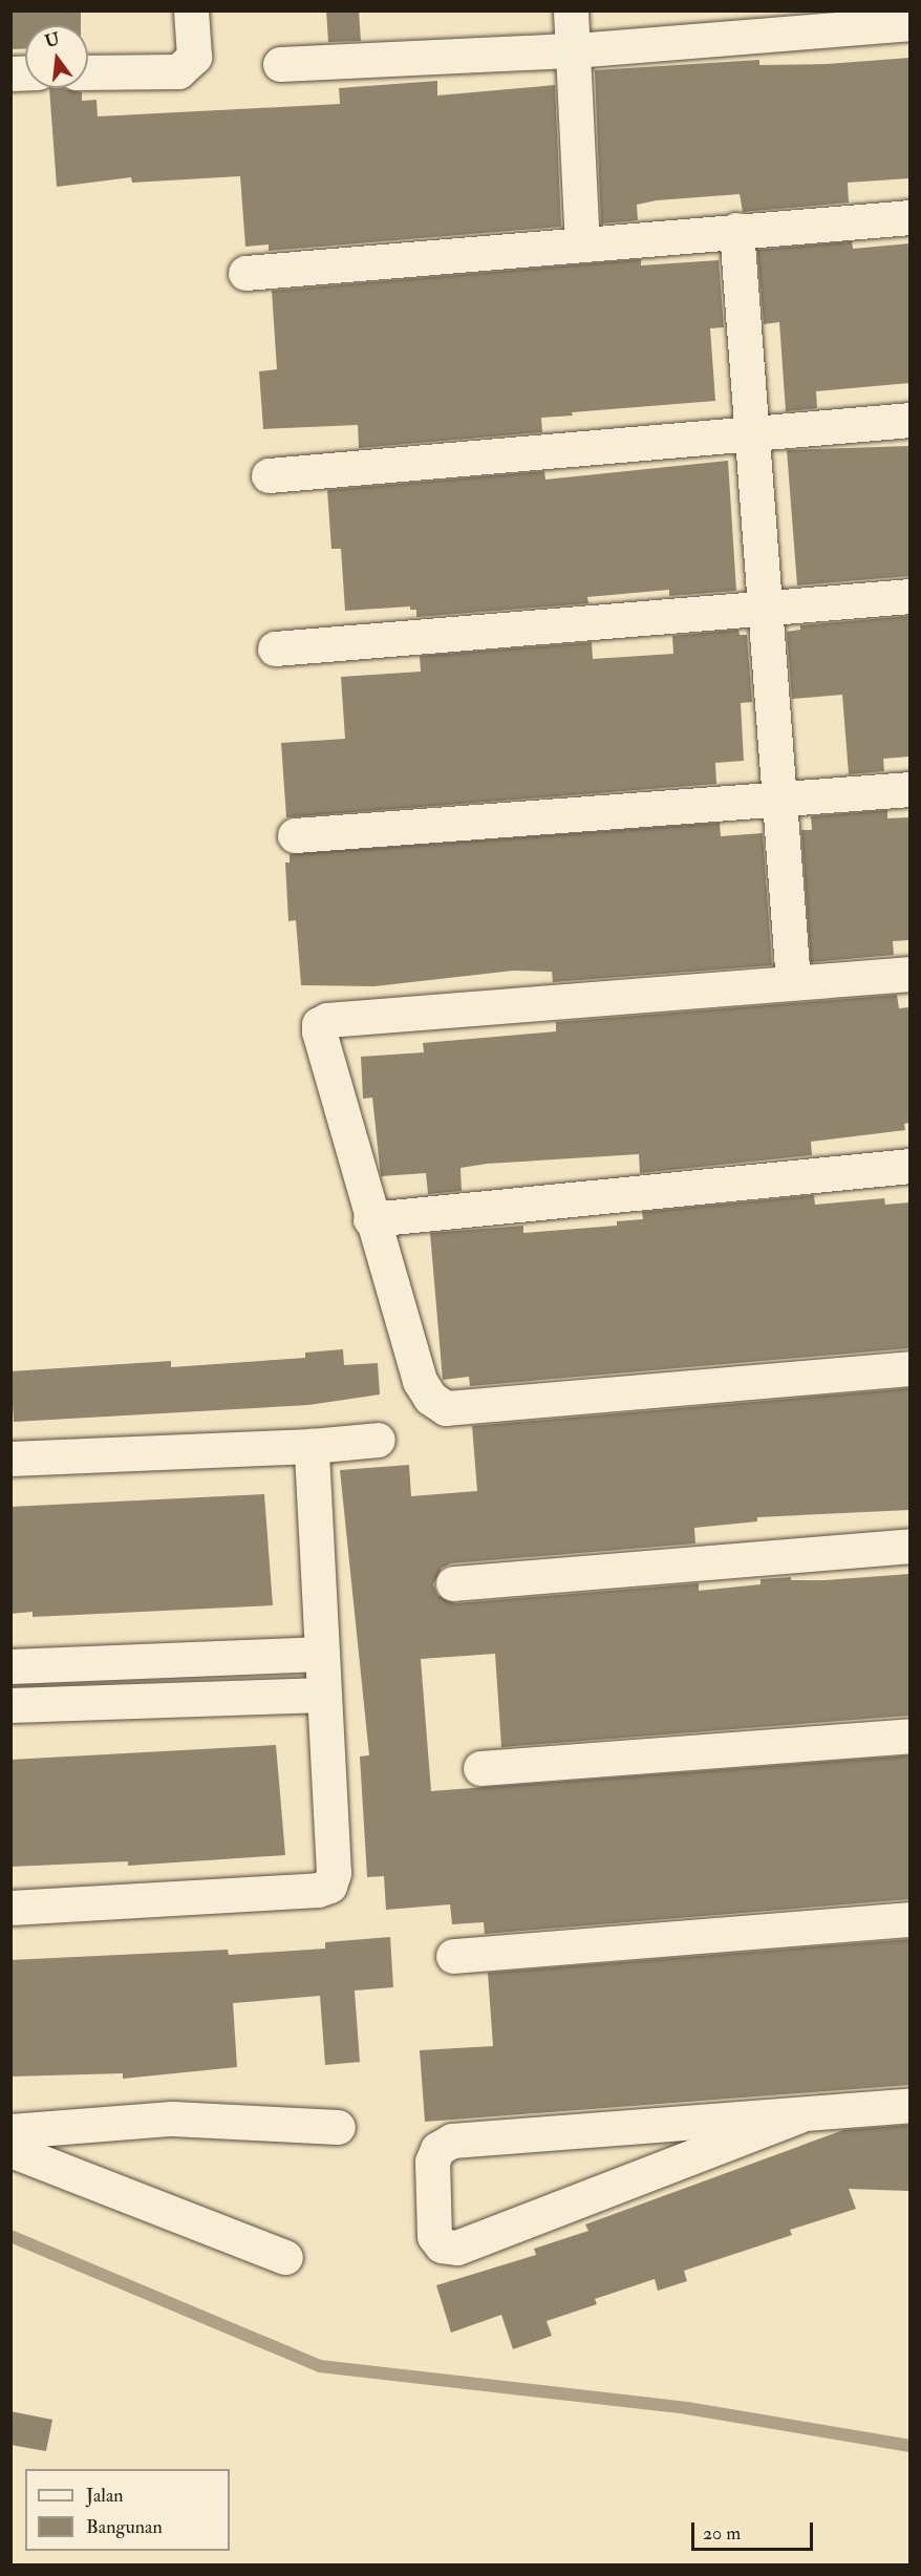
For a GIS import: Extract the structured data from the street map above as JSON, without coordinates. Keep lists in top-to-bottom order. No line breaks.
{"legend":["Jalan","Bangunan"],"scale_bar":"20 m","north":"top"}
